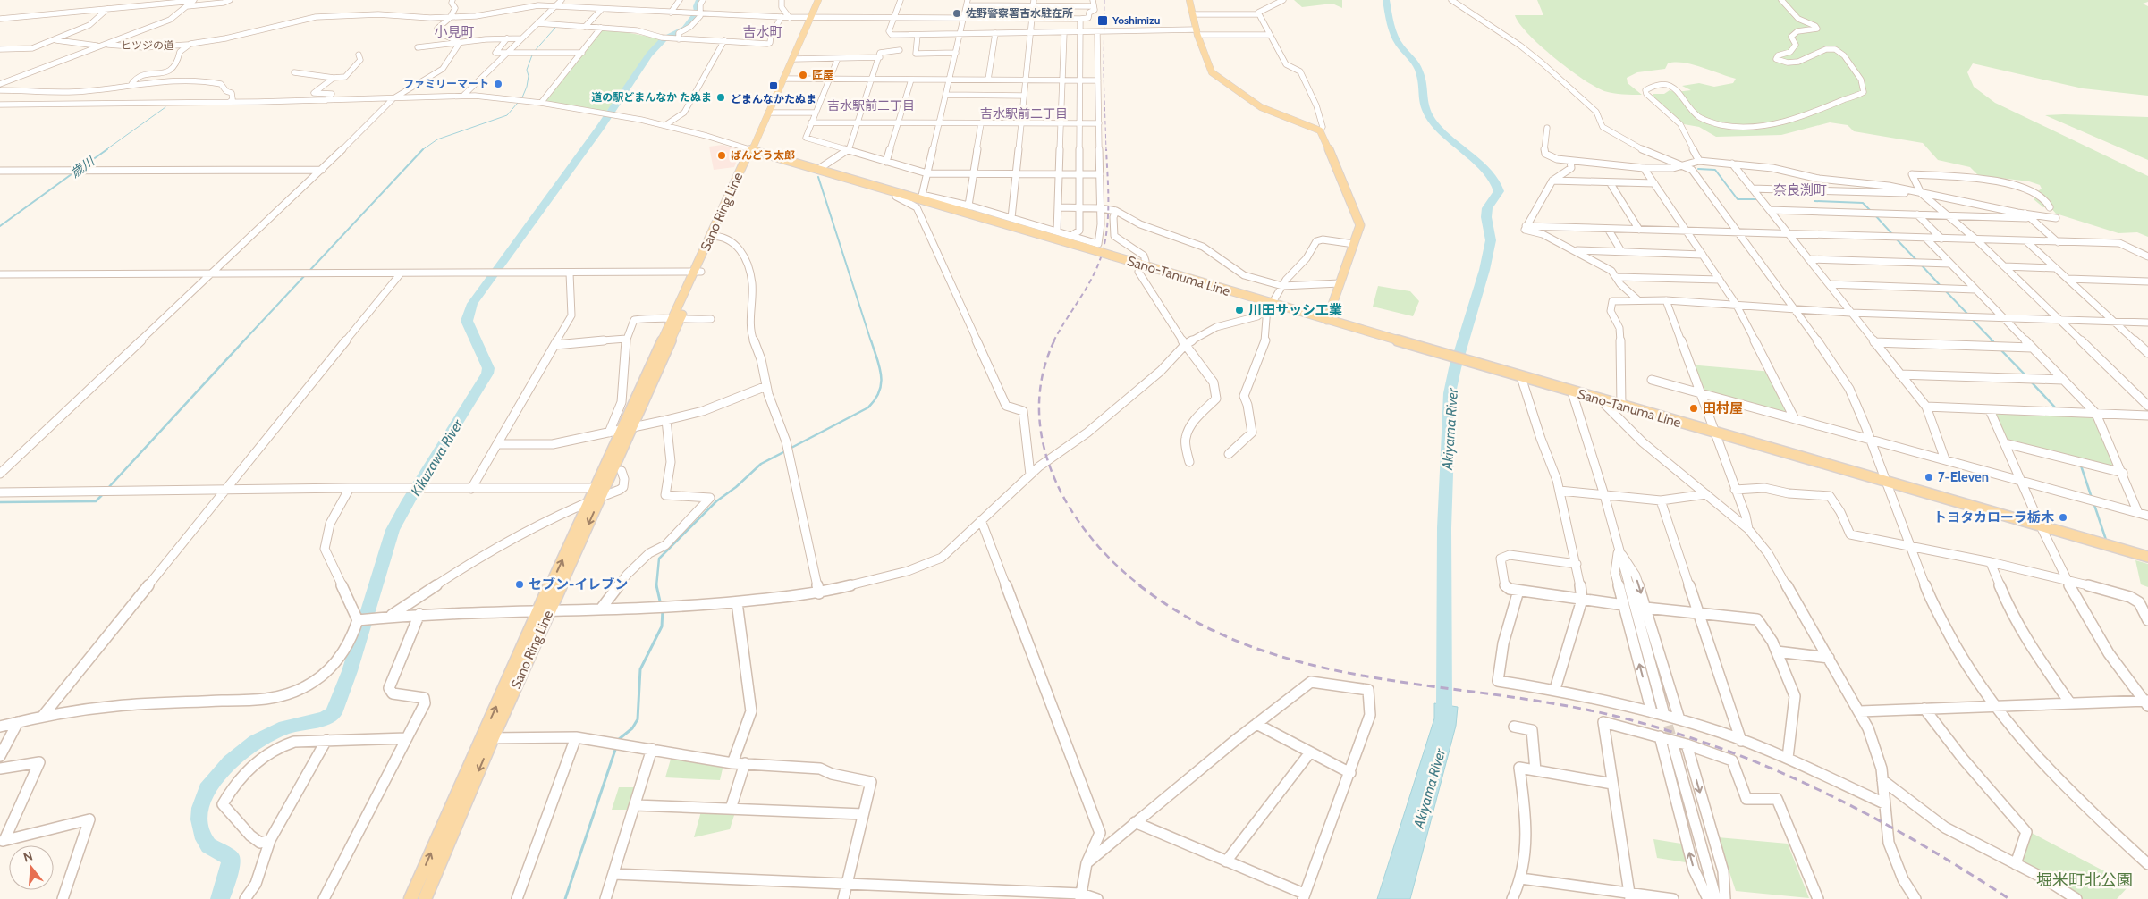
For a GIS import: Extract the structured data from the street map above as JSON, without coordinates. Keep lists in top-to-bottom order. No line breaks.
{"streets":{"main road":["Sano Ring Line","Sano-Tanuma Line"],"street":["ヒツジの道"]},"districts":["小見町","吉水町","吉水駅前三丁目","吉水駅前二丁目","奈良渕町"],"water":["歳川","Akiyama River","Kikuzawa River"],"parks":["堀米町北公園"],"places":{"other":["佐野警察署吉水駐在所","匠屋","ファミリーマート","道の駅どまんなか たぬま","ばんどう太郎","川田サッシ工業","田村屋","7-Eleven","トヨタカローラ栃木","セブン-イレブン"],"transit":["Yoshimizu","どまんなかたぬま"]},"north":"top"}
